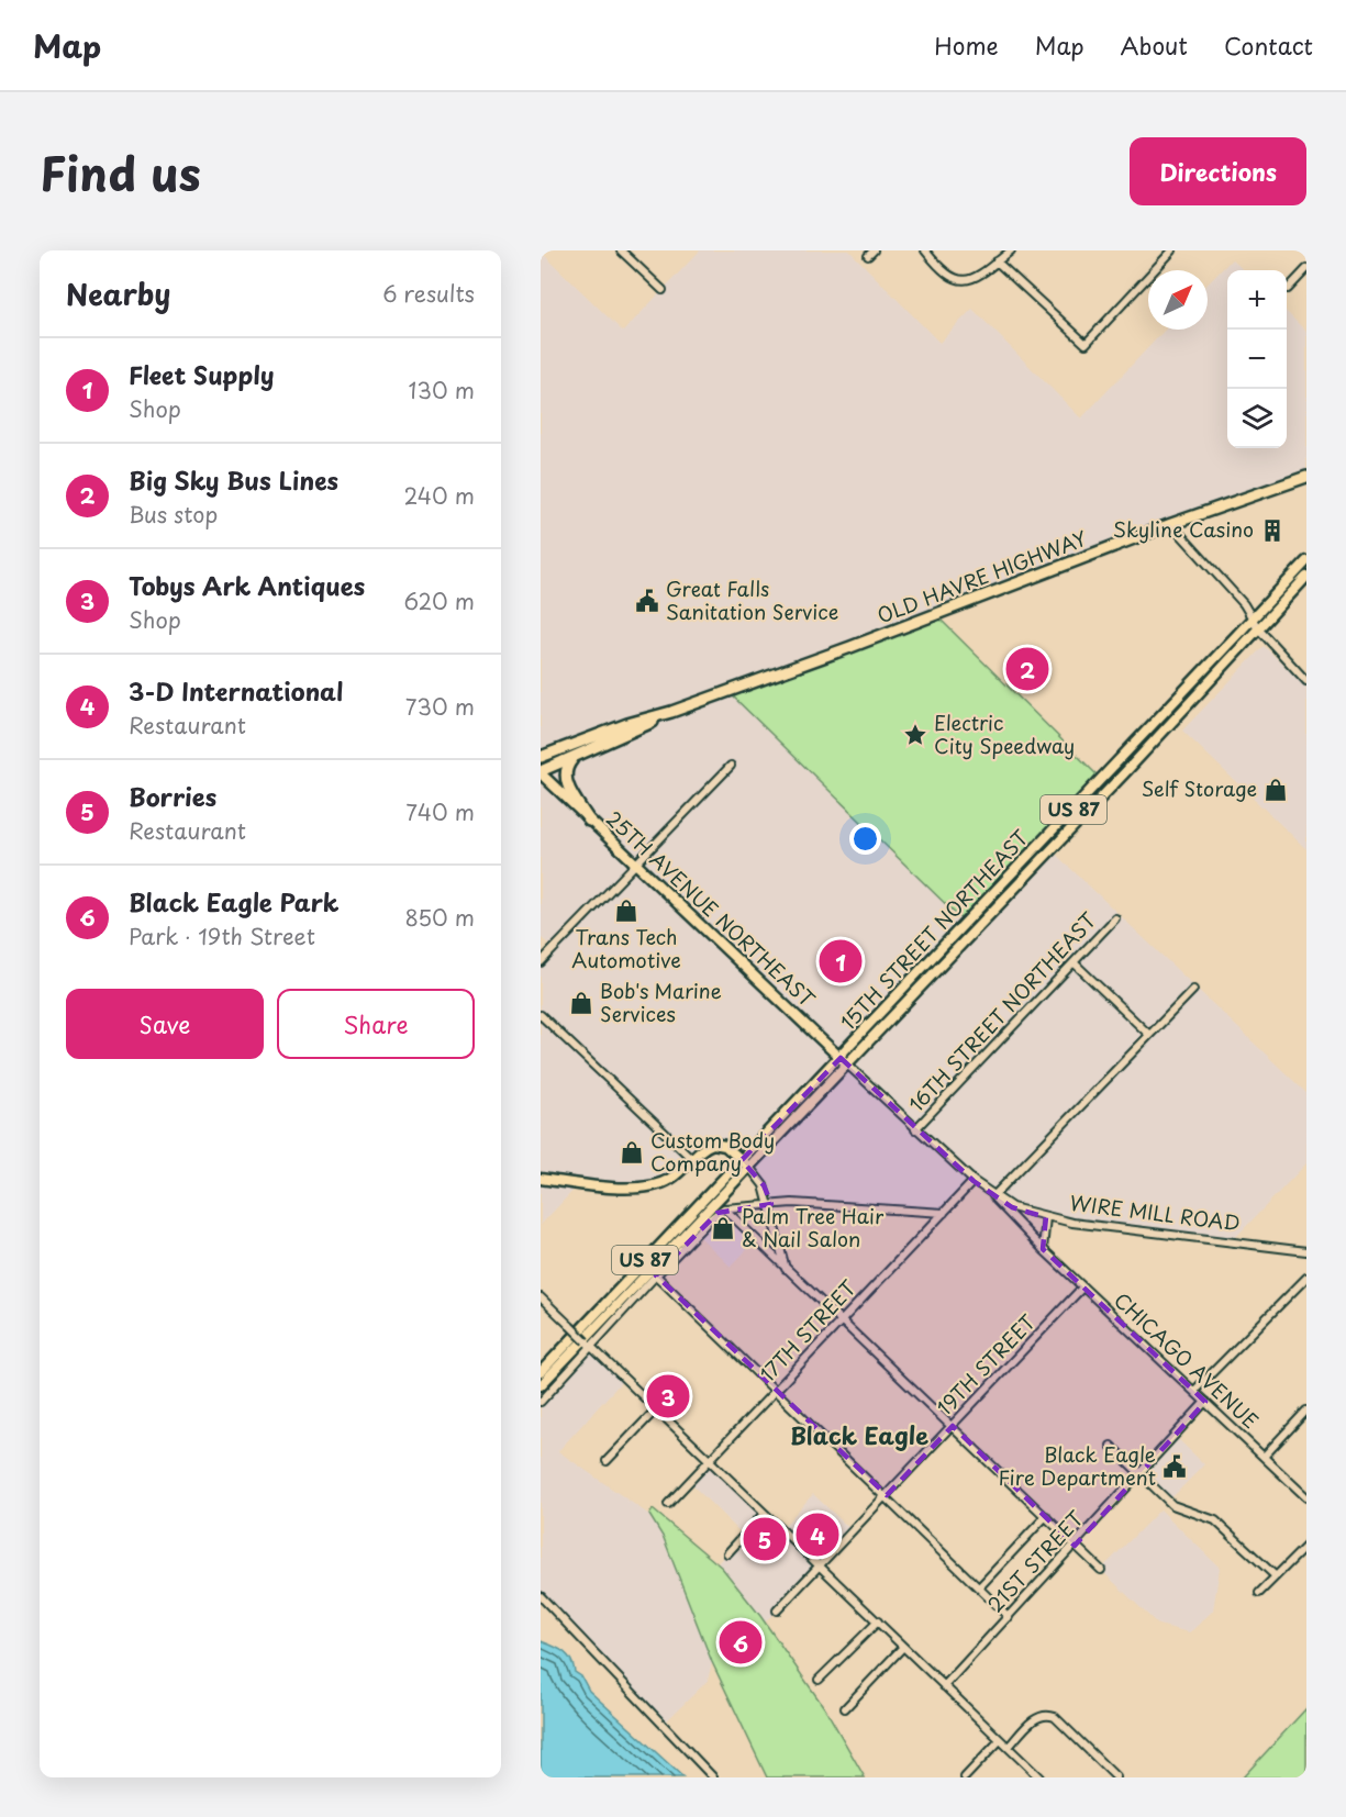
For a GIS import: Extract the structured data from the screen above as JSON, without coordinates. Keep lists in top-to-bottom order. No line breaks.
{"streets":{"highway":["OLD HAVRE HIGHWAY"],"main road":["US 87","25TH AVENUE NORTHEAST","15TH STREET NORTHEAST"],"street":["16TH STREET NORTHEAST","WIRE MILL ROAD","17TH STREET","CHICAGO AVENUE","19TH STREET","21ST STREET"]},"crossings":[["OLD HAVRE HIGHWAY","25TH AVENUE NORTHEAST"],["US 87","15TH STREET NORTHEAST"],["25TH AVENUE NORTHEAST","15TH STREET NORTHEAST"],["25TH AVENUE NORTHEAST","16TH STREET NORTHEAST"],["25TH AVENUE NORTHEAST","WIRE MILL ROAD"],["25TH AVENUE NORTHEAST","17TH STREET"],["25TH AVENUE NORTHEAST","CHICAGO AVENUE"],["CHICAGO AVENUE","19TH STREET"],["CHICAGO AVENUE","21ST STREET"]],"districts":["Black Eagle"],"places":{"building":["Skyline Casino"],"public building":["Great Falls Sanitation Service","Black Eagle Fire Department"],"place":["Electric City Speedway"],"shop":["Self Storage","Trans Tech Automotive","Bob's Marine Services","Custom Body Company","Palm Tree Hair & Nail Salon"]},"north":"top right","page":{"header":"Map","nav":["Home","Map","About","Contact"],"title":"Find us","buttons":["Directions",["Save","Share"]],"heading":["Nearby","6 results"],"map_buttons":["+","−"],"list":[{"mark":"1","name":"Fleet Supply","note":"Shop","value":"130 m"},{"mark":"2","name":"Big Sky Bus Lines","note":"Bus stop","value":"240 m"},{"mark":"3","name":"Tobys Ark Antiques","note":"Shop","value":"620 m"},{"mark":"4","name":"3-D International","note":"Restaurant","value":"730 m"},{"mark":"5","name":"Borries","note":"Restaurant","value":"740 m"},{"mark":"6","name":"Black Eagle Park","note":"Park · 19th Street","value":"850 m"}],"pins":["2","1","3","4","5","6"]}}
